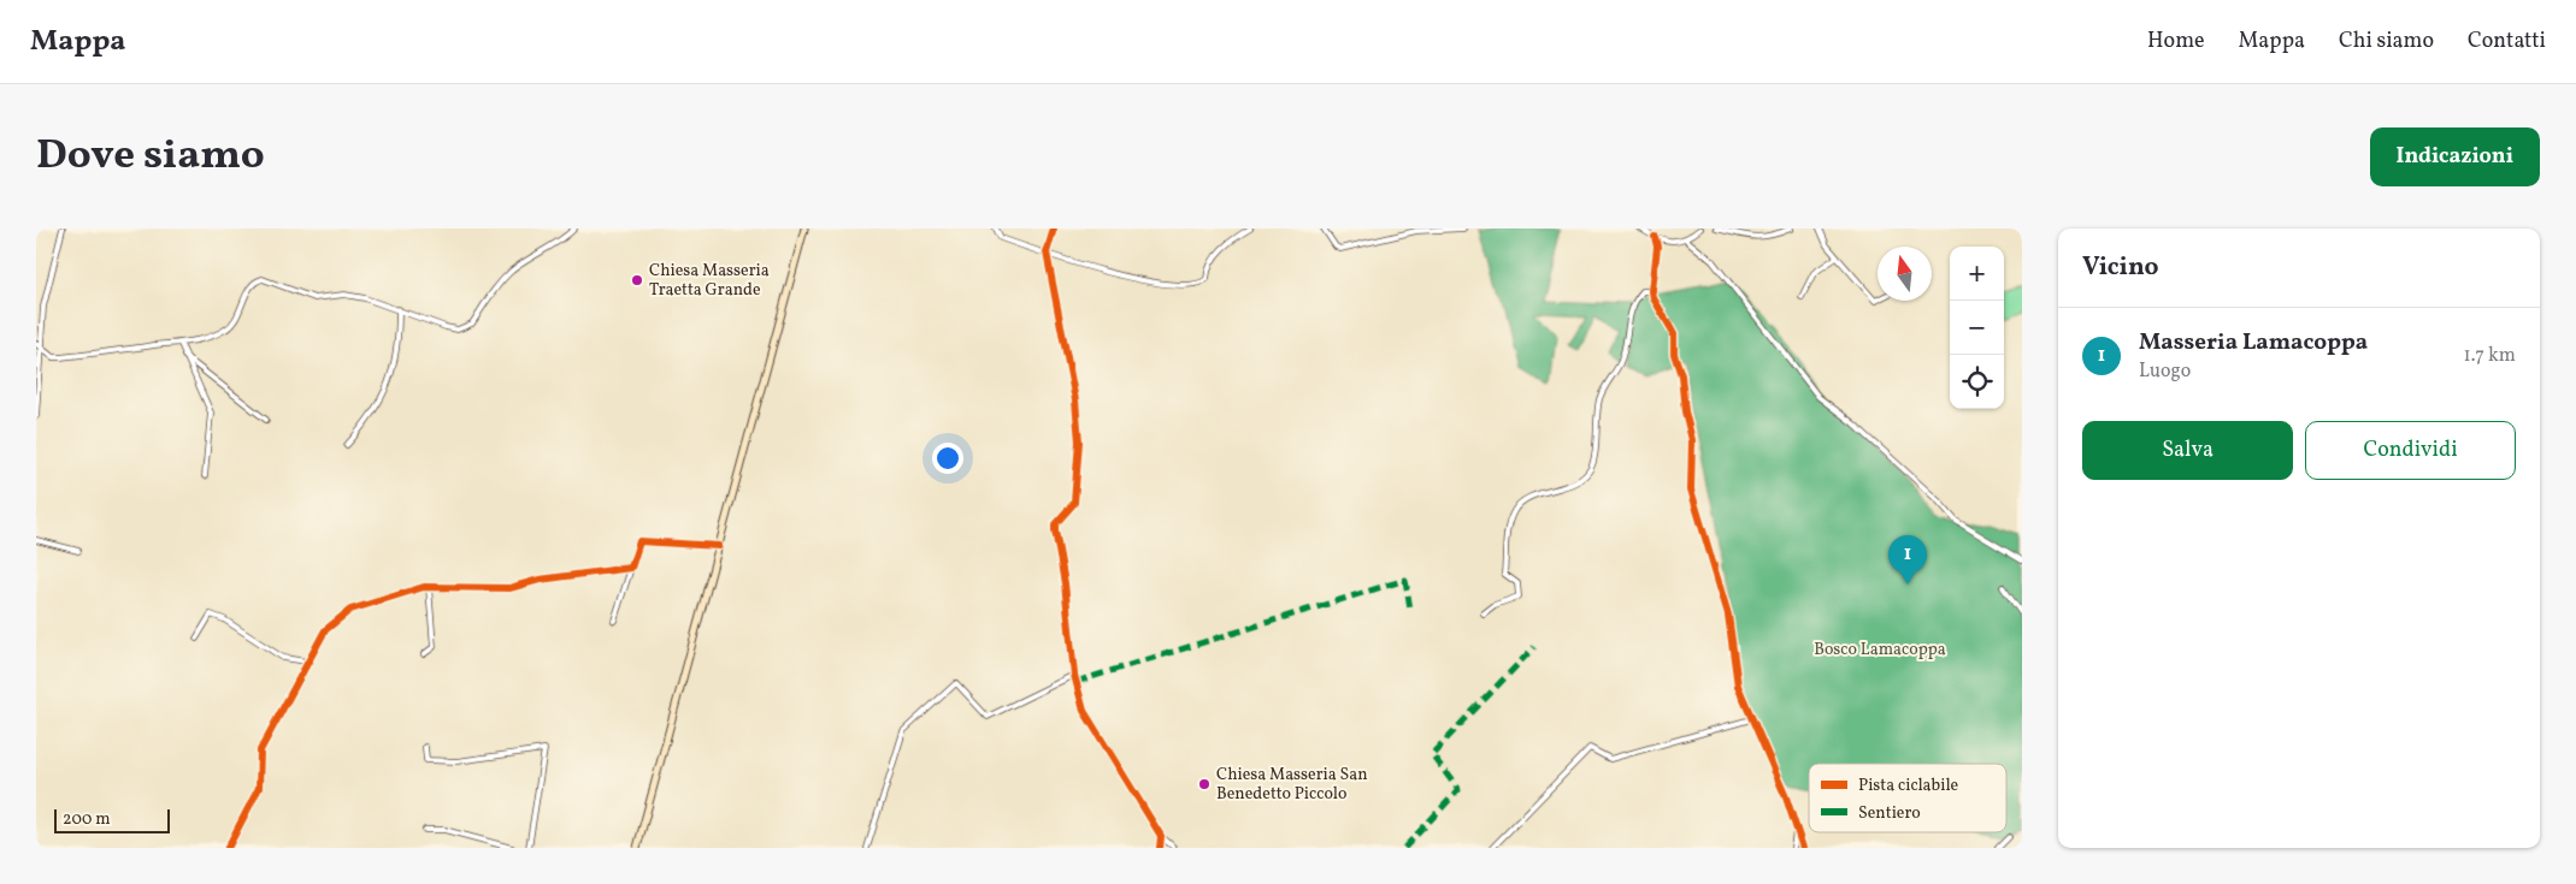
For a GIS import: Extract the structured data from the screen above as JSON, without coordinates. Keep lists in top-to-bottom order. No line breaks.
{"parks":["Bosco Lamacoppa"],"places":["Chiesa Masseria Traetta Grande","Chiesa Masseria San Benedetto Piccolo"],"legend":["Pista ciclabile","Sentiero"],"scale_bar":"200 m","north":"top","page":{"header":"Mappa","nav":["Home","Mappa","Chi siamo","Contatti"],"title":"Dove siamo","buttons":["Indicazioni",["Salva","Condividi"]],"heading":"Vicino","map_buttons":["+","−"],"list":[{"mark":"1","name":"Masseria Lamacoppa","note":"Luogo","value":"1.7 km"}],"pins":"1","scale":"200 m"}}
